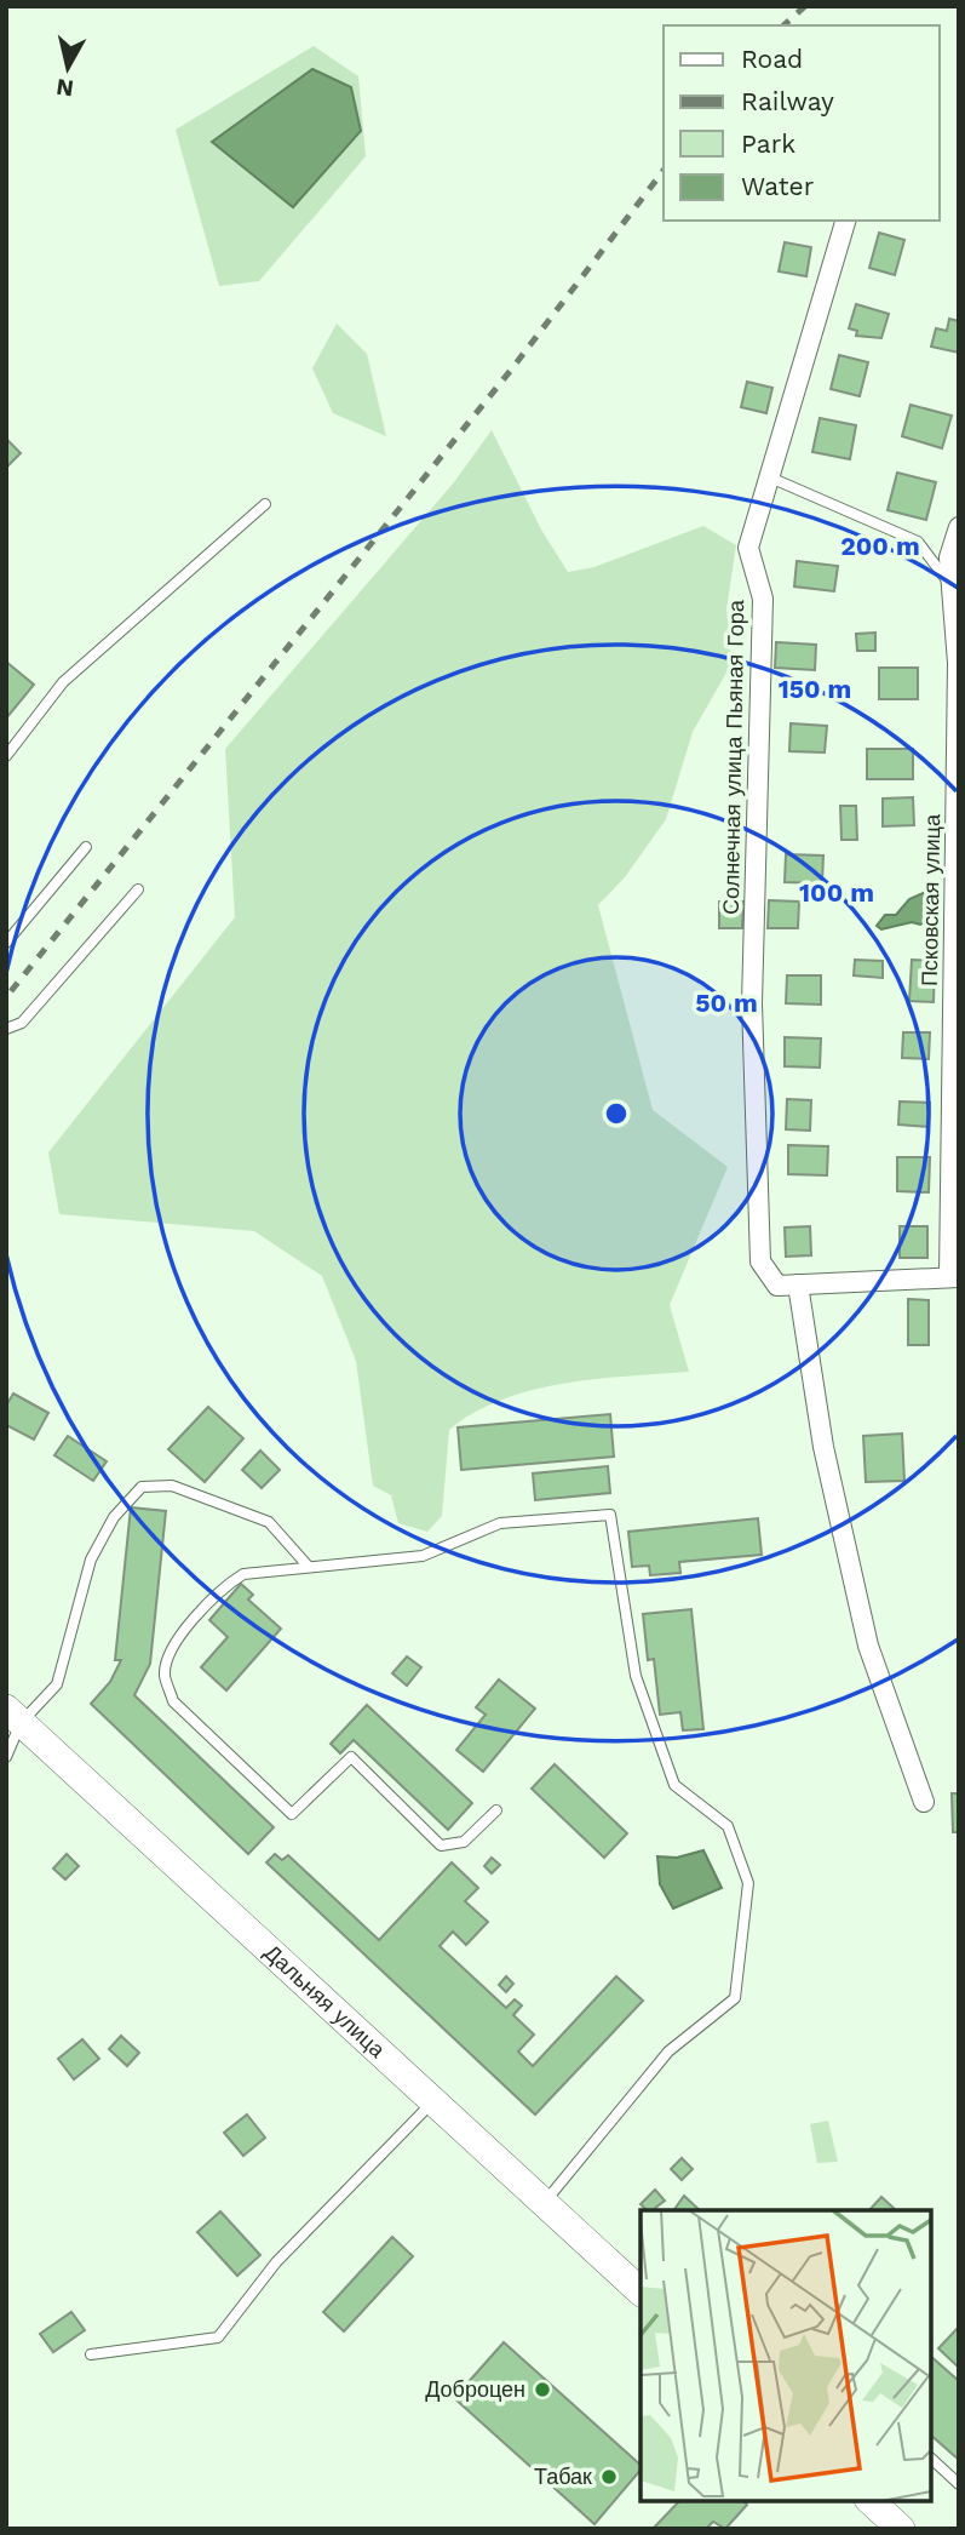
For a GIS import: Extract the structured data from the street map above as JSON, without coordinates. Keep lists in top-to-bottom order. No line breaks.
{"streets":{"main road":["Дальняя улица"],"street":["Солнечная улица Пьяная Гора","Псковская улица"]},"places":["Доброцен","Табак"],"legend":["Road","Railway","Park","Water"],"north":"bottom","rings":["200 m","150 m","100 m","50 m"]}
